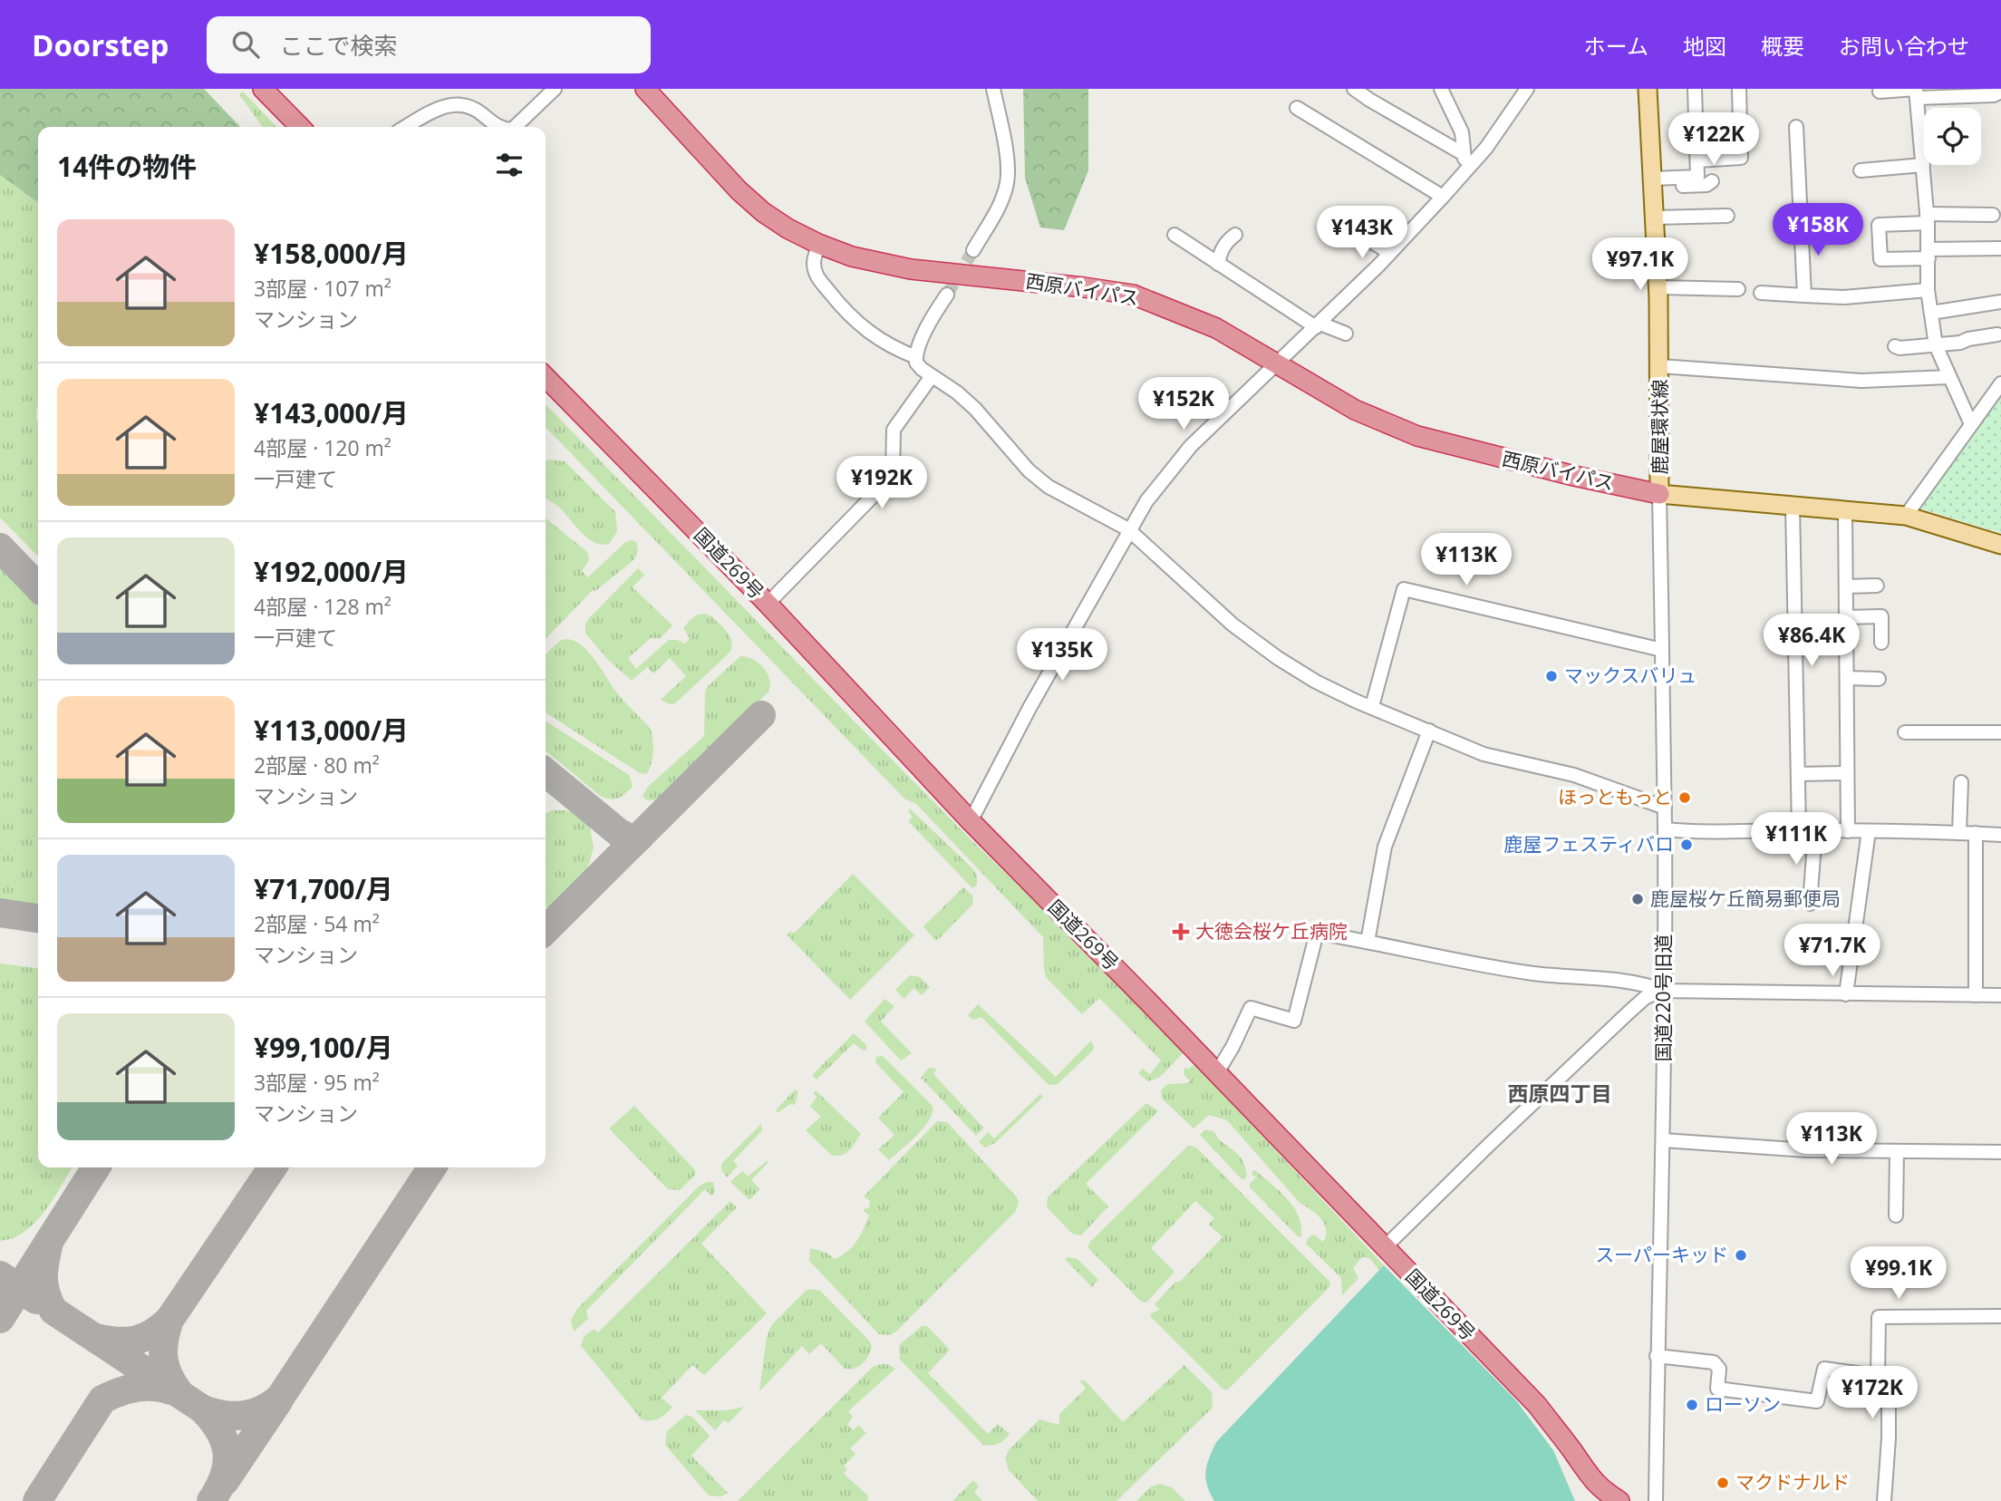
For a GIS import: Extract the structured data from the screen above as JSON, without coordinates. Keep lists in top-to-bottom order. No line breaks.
{"streets":{"highway":["西原バイパス","国道269号"],"main road":["鹿屋環状線"],"street":["国道220号旧道"]},"crossings":[["西原バイパス","鹿屋環状線"],["西原バイパス","国道220号旧道"],["鹿屋環状線","国道220号旧道"]],"districts":["西原四丁目"],"places":{"other":["マックスバリュ","ほっともっと","鹿屋フェスティバロ","鹿屋桜ケ丘簡易郵便局","スーパーキッド","ローソン","マクドナルド"],"health":["大徳会桜ケ丘病院"]},"page":{"header":"Doorstep","search":"ここで検索","nav":["ホーム","地図","概要","お問い合わせ"],"price":["¥122K","¥158K","¥143K","¥97.1K","¥152K","¥192K","¥113K","¥86.4K","¥135K","¥111K","¥71.7K","¥113K","¥99.1K","¥172K"],"heading":"14件の物件","list":[{"name":"¥158,000/月","note":"3部屋 · 107 m² · マンション"},{"name":"¥143,000/月","note":"4部屋 · 120 m² · 一戸建て"},{"name":"¥192,000/月","note":"4部屋 · 128 m² · 一戸建て"},{"name":"¥113,000/月","note":"2部屋 · 80 m² · マンション"},{"name":"¥71,700/月","note":"2部屋 · 54 m² · マンション"},{"name":"¥99,100/月","note":"3部屋 · 95 m² · マンション"}]}}
